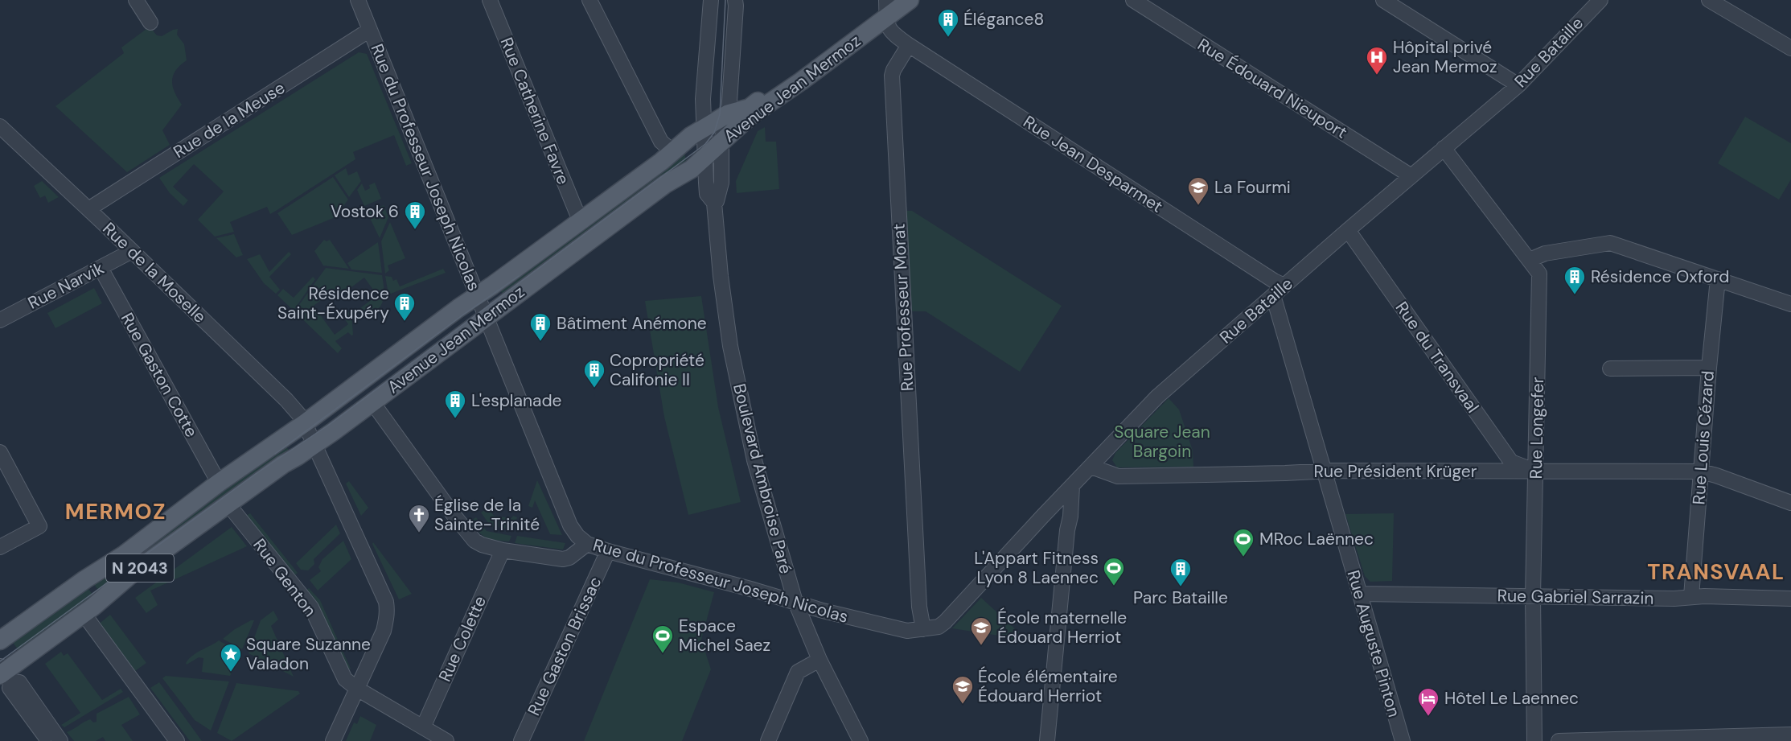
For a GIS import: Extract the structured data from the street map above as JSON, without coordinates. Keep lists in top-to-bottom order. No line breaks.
{"streets":{"main road":["Avenue Jean Mermoz","N 2043"],"street":["Rue Bataille","Rue Édouard Nieuport","Rue Catherine Favre","Rue de la Meuse","Rue Jean Desparmet","Rue du Professeur Joseph Nicolas","Rue de la Moselle","Rue Narvik","Rue Professeur Morat","Rue du Transvaal","Rue Gaston Cotte","Rue Longefer","Rue Louis Cézard","Rue Président Krüger","Boulevard Ambroise Paré","Rue Genton","Rue Gabriel Sarrazin","Rue Colette","Rue Auguste Pinton","Rue Gaston Brissac"]},"crossings":[["Rue Bataille","Rue Édouard Nieuport"],["Rue Bataille","Rue Jean Desparmet"],["Rue Bataille","Rue du Professeur Joseph Nicolas"],["Rue Bataille","Rue Professeur Morat"],["Rue Bataille","Rue du Transvaal"],["Rue Bataille","Rue Longefer"],["Rue Bataille","Rue Président Krüger"],["Rue Bataille","Rue Auguste Pinton"],["Avenue Jean Mermoz","Rue Catherine Favre"],["Avenue Jean Mermoz","Rue du Professeur Joseph Nicolas"],["Avenue Jean Mermoz","Rue de la Moselle"],["Avenue Jean Mermoz","Rue Gaston Cotte"],["Avenue Jean Mermoz","Boulevard Ambroise Paré"],["Avenue Jean Mermoz","Rue Genton"],["Rue de la Meuse","Rue du Professeur Joseph Nicolas"],["Rue de la Meuse","Rue de la Moselle"],["Rue Jean Desparmet","Rue Professeur Morat"],["Rue Jean Desparmet","Rue Auguste Pinton"],["Rue du Professeur Joseph Nicolas","Rue Professeur Morat"],["Rue du Professeur Joseph Nicolas","Boulevard Ambroise Paré"],["Rue du Professeur Joseph Nicolas","Rue Gaston Brissac"],["Rue de la Moselle","Rue Narvik"],["Rue de la Moselle","Rue Genton"],["Rue Narvik","Rue Gaston Cotte"],["Rue du Transvaal","Rue Longefer"],["Rue du Transvaal","Rue Président Krüger"],["Rue Longefer","Rue Président Krüger"],["Rue Longefer","Rue Gabriel Sarrazin"],["Rue Louis Cézard","Rue Président Krüger"],["Rue Louis Cézard","Rue Gabriel Sarrazin"],["Rue Président Krüger","Rue Auguste Pinton"],["Rue Genton","Rue Colette"],["Rue Gabriel Sarrazin","Rue Auguste Pinton"]],"districts":["MERMOZ","TRANSVAAL"],"parks":["Square Jean Bargoin"],"places":{"building":["Élégance8","Vostok 6","Résidence Oxford","Résidence Saint-Éxupéry","Bâtiment Anémone","Copropriété Califonie II","L'esplanade","Parc Bataille"],"hospital":["Hôpital privé Jean Mermoz"],"school or university":["La Fourmi","École maternelle Édouard Herriot","École élémentaire Édouard Herriot"],"church":["Église de la Sainte-Trinité"],"sports":["MRoc Laënnec","L'Appart Fitness Lyon 8 Laennec","Espace Michel Saez"],"place":["Square Suzanne Valadon"],"hotel":["Hôtel Le Laennec"]}}
